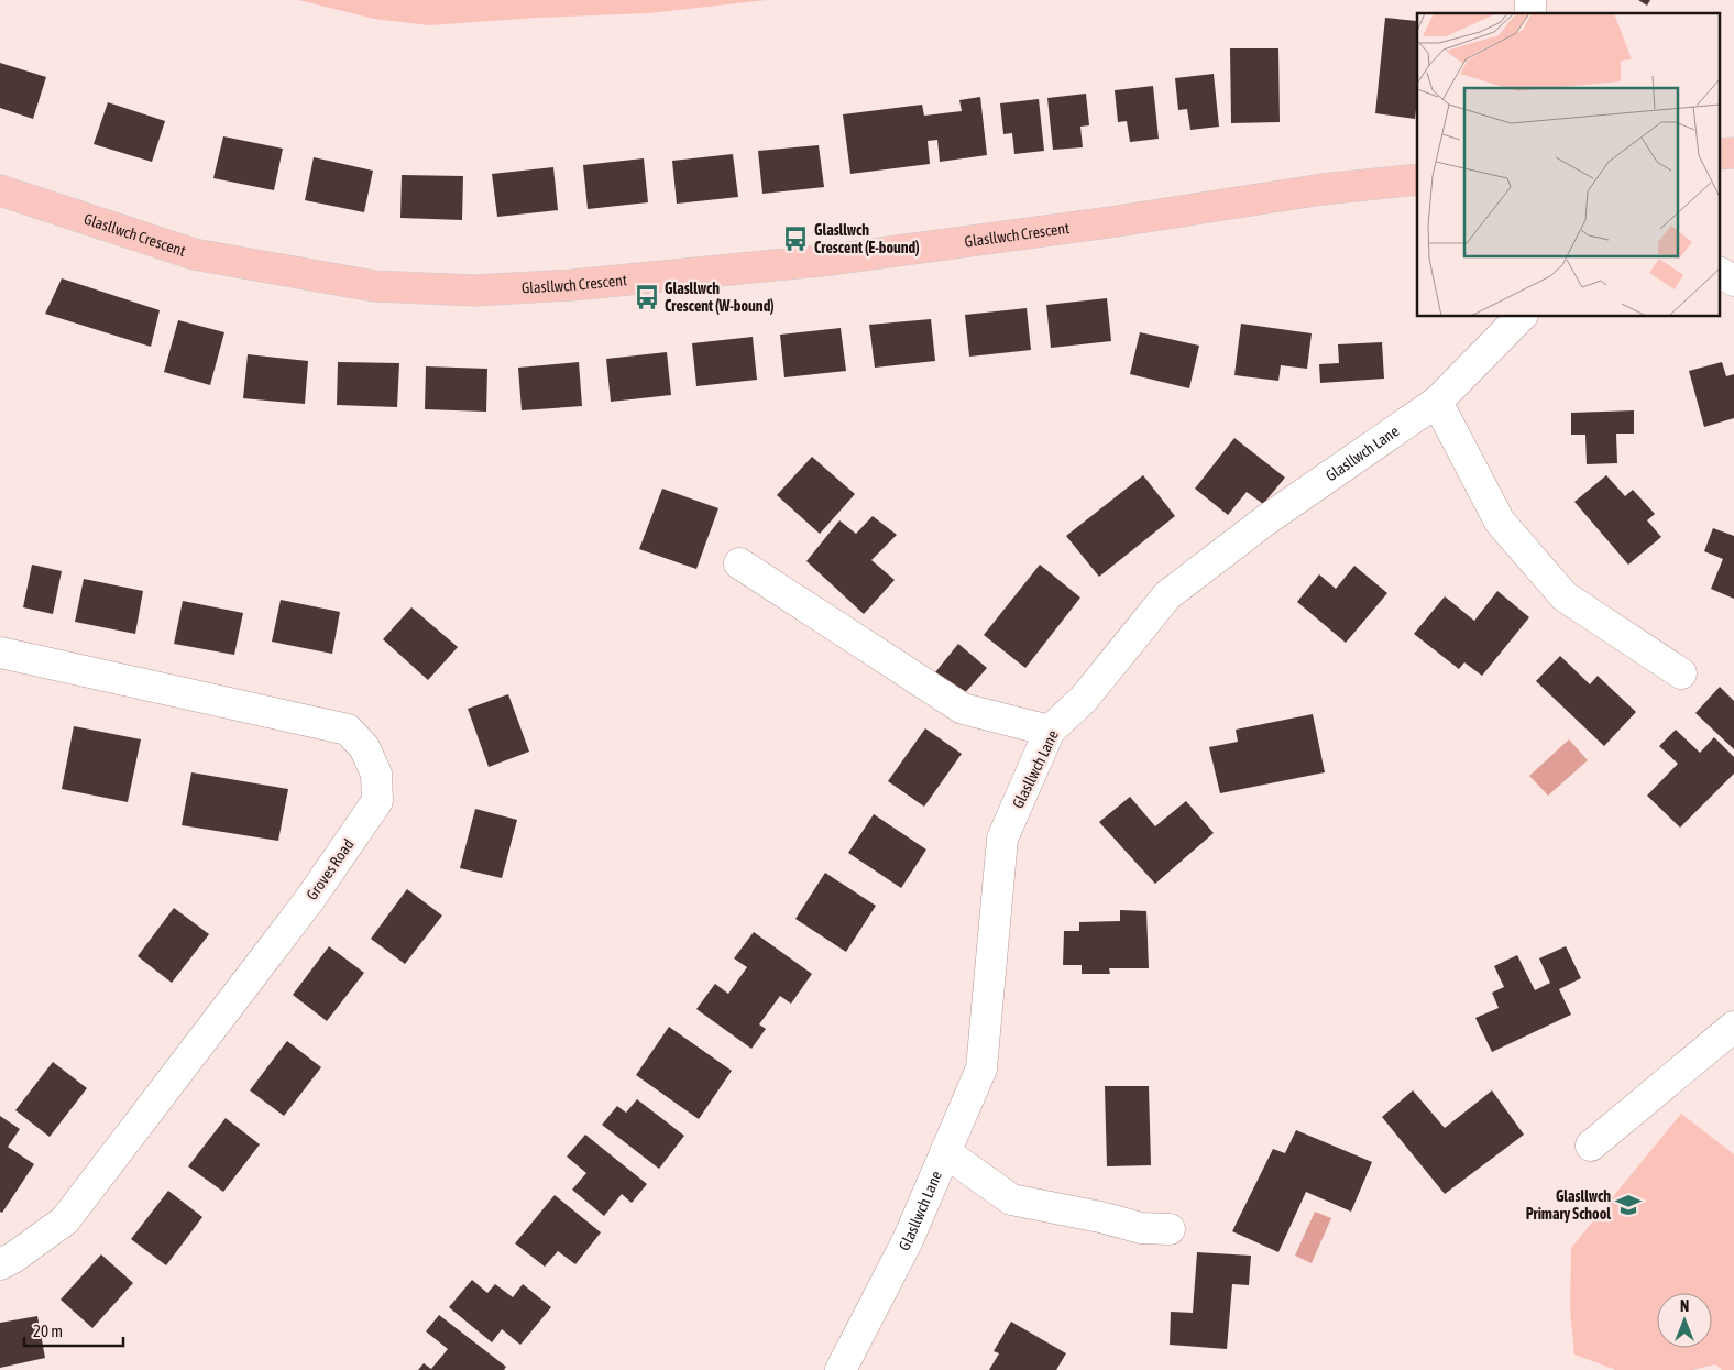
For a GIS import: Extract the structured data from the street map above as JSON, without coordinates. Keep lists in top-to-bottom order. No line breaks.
{"streets":{"main road":["Glasllwch Crescent"],"street":["Glasllwch Lane","Groves Road"]},"places":{"bus stop":["Glasllwch Crescent (E-bound)","Glasllwch Crescent (W-bound)"],"school or university":["Glasllwch Primary School"]},"scale_bar":"20 m","north":"top"}
